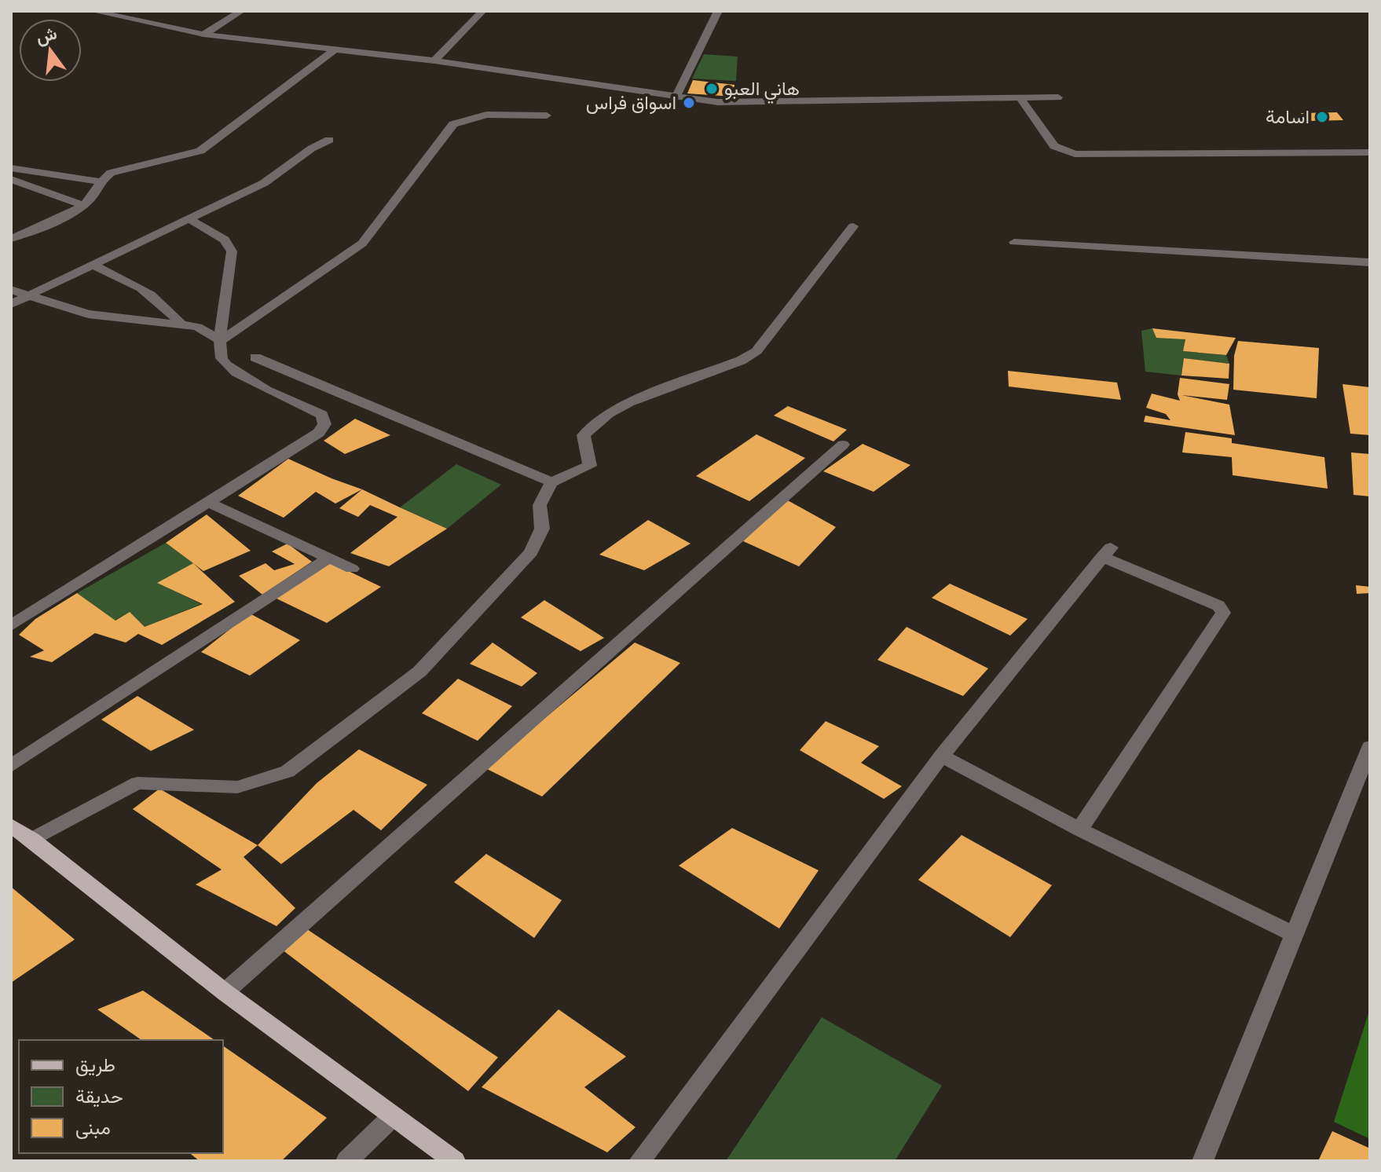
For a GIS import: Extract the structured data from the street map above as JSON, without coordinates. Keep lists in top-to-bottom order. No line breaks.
{"places":["هاني العبو","اسواق فراس","اسامة"],"legend":["طريق","حديقة","مبنى"],"north":"top"}
